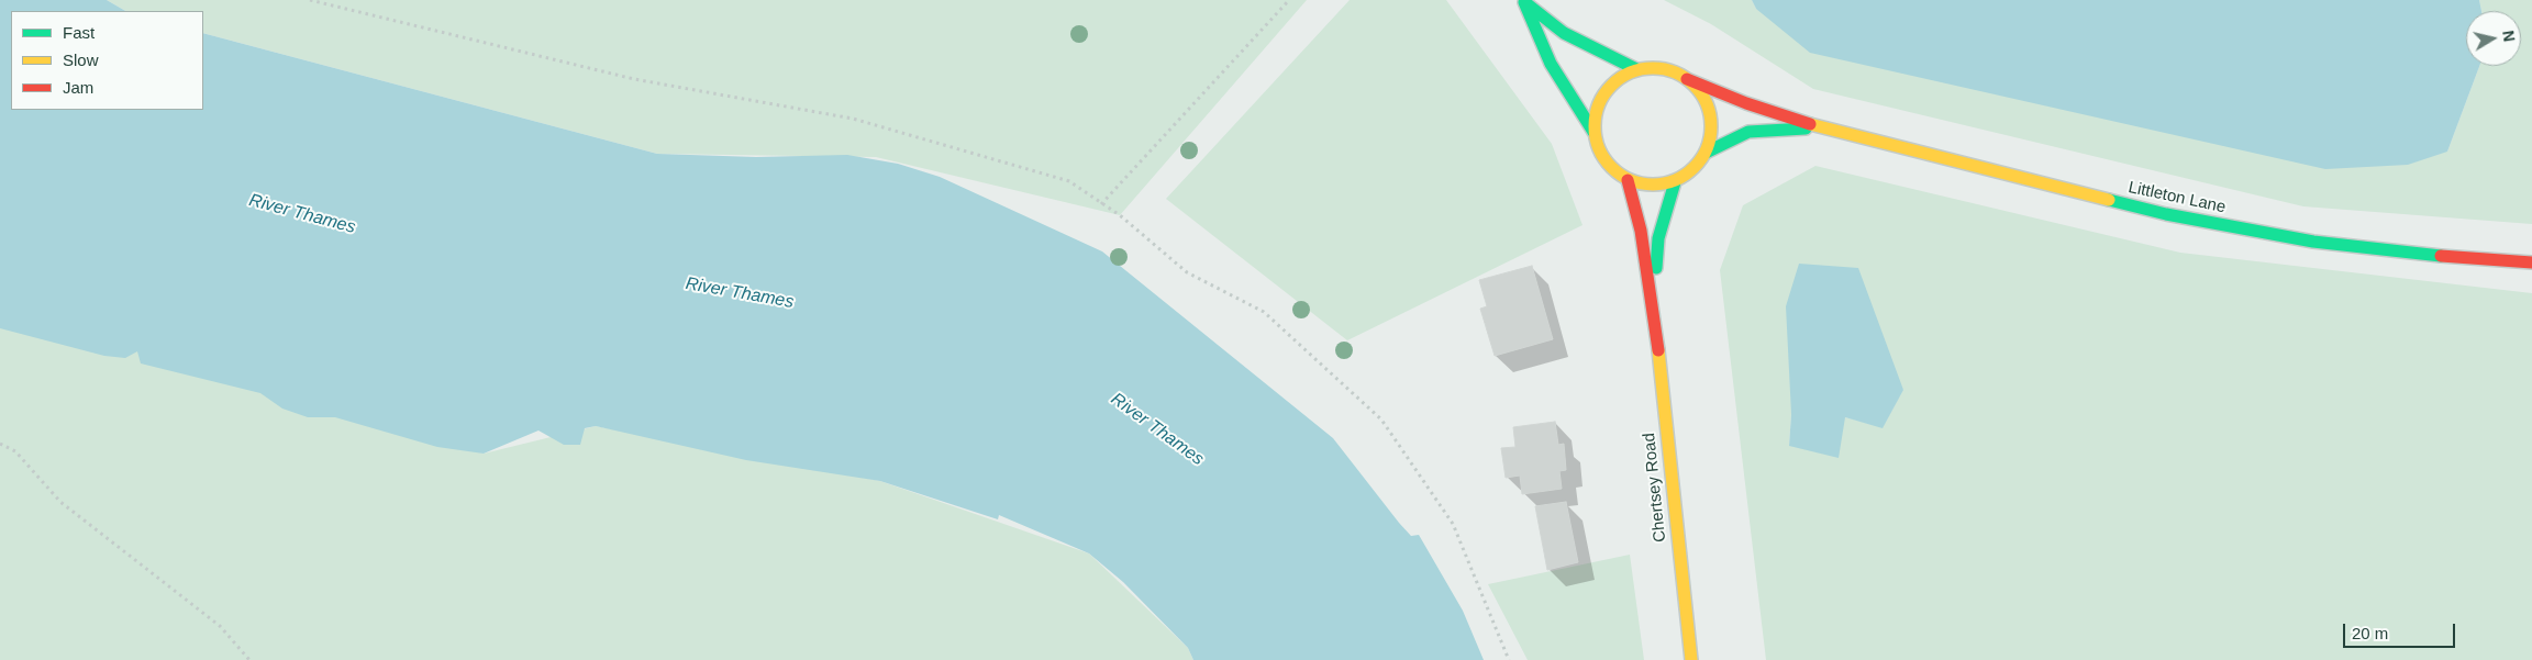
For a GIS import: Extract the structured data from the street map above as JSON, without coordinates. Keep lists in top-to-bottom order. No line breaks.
{"streets":{"main road":["Littleton Lane","Chertsey Road"]},"water":["River Thames"],"legend":["Fast","Slow","Jam"],"scale_bar":"20 m","north":"right"}
